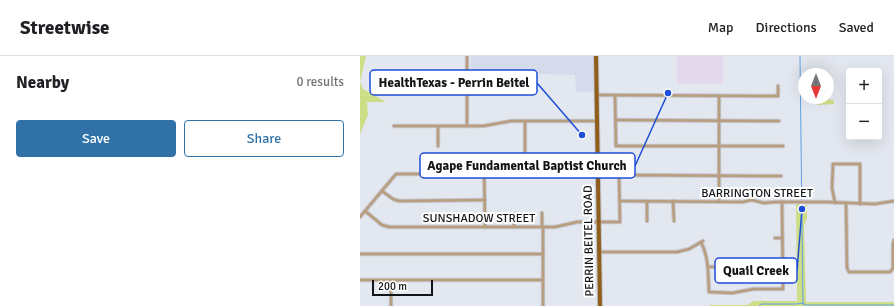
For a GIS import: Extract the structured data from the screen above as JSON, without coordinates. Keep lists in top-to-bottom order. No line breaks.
{"streets":{"main road":["PERRIN BEITEL ROAD"],"street":["BARRINGTON STREET","SUNSHADOW STREET"]},"crossings":[["BARRINGTON STREET","SUNSHADOW STREET"],["SUNSHADOW STREET","PERRIN BEITEL ROAD"]],"places":["Agape Fundamental Baptist Church","HealthTexas - Perrin Beitel","Quail Creek"],"scale_bar":"200 m","north":"bottom","page":{"header":"Streetwise","nav":["Map","Directions","Saved"],"heading":["Nearby","0 results"],"map_buttons":["+","−"],"buttons":["Save","Share"],"scale":"200 m"}}
